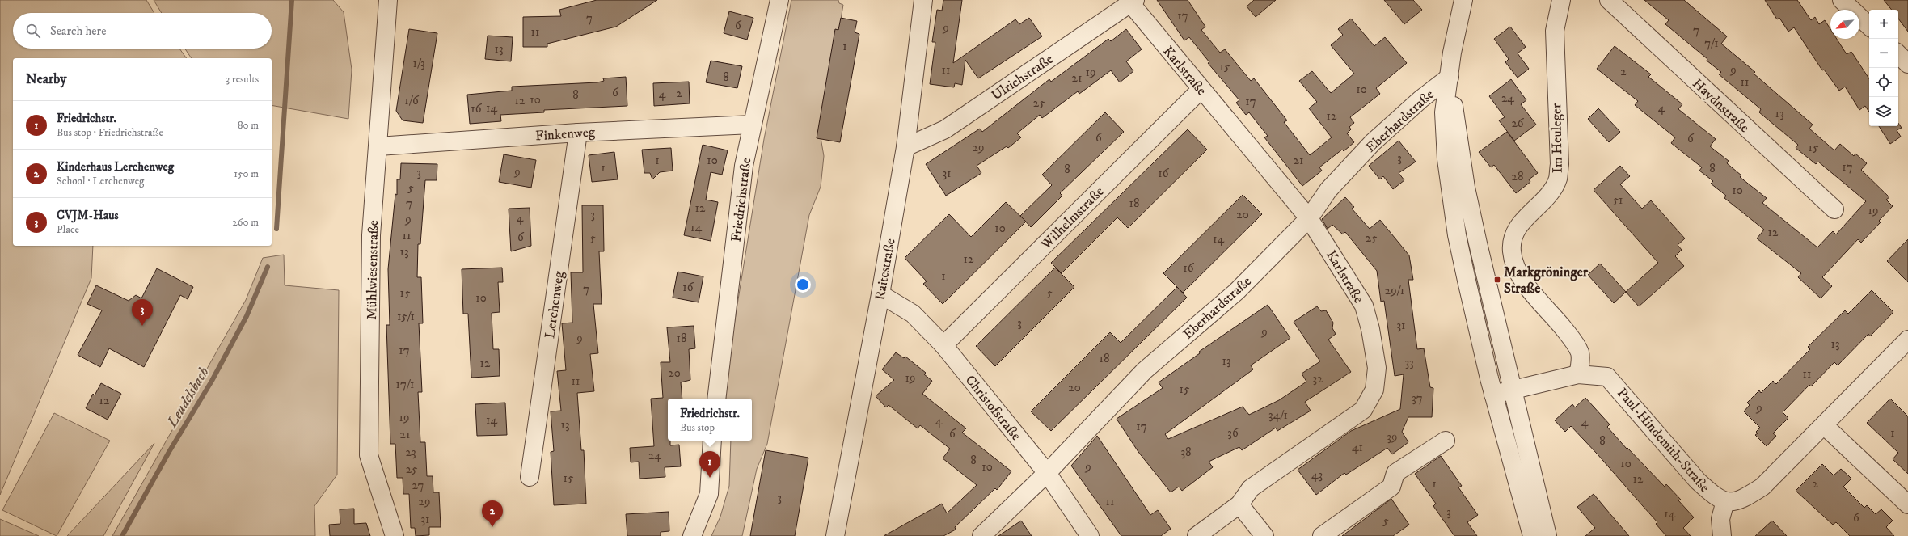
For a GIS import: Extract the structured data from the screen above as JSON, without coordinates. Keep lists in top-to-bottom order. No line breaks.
{"streets":{"street":["Karlstraße","Ulrichstraße","Haydnstraße","Eberhardstraße","Finkenweg","Im Heuleger","Friedrichstraße","Wilhelmstraße","Raitestraße","Mühlwiesenstraße","Lerchenweg","Christofstraße","Paul-Hindemith-Straße"]},"crossings":[["Karlstraße","Ulrichstraße"],["Karlstraße","Eberhardstraße"],["Karlstraße","Wilhelmstraße"],["Ulrichstraße","Raitestraße"],["Eberhardstraße","Christofstraße"],["Finkenweg","Friedrichstraße"],["Finkenweg","Mühlwiesenstraße"],["Finkenweg","Lerchenweg"],["Im Heuleger","Paul-Hindemith-Straße"],["Wilhelmstraße","Christofstraße"],["Raitestraße","Christofstraße"]],"water":["Leudelsbach"],"places":{"transit":["Markgröninger Straße"]},"house_numbers":["17","7","6","9","7","11","7/1","1","13","1/3","15","11","9","2","19","8","21","11","10","6","2","4","8","24","10","1/6","12","17","25","14","4","16","13","12","26","6","6","29","15","3","1","10","21","17","1","8","8","9","3","31","16","28","5","10","51","7","18","12","19","3","20","4","9","14","10","12","11","6","5","25","14","13","12","16","1","16","7","29/1","15","5","10","15/1","3","31","9","9","18","13","17","18","13","33","12","20","11","19","32","11","17/1","20","15","37","12","9","34/1","19","14","4","4","13","17","36","1","6","21","39","8","41","23","38","24","8","10","10","9","25","43","15","12","1","2","27","3","29","11","3","14","6","31","5"],"north":"bottom left","page":{"map_buttons":["+","−"],"search":"Search here","heading":["Nearby","3 results"],"list":[{"mark":"1","name":"Friedrichstr.","note":"Bus stop · Friedrichstraße","value":"80 m"},{"mark":"2","name":"Kinderhaus Lerchenweg","note":"School · Lerchenweg","value":"150 m"},{"mark":"3","name":"CVJM-Haus","note":"Place","value":"260 m"}],"pins":["3","1","2"],"popup":["Friedrichstr.","Bus stop"]}}
